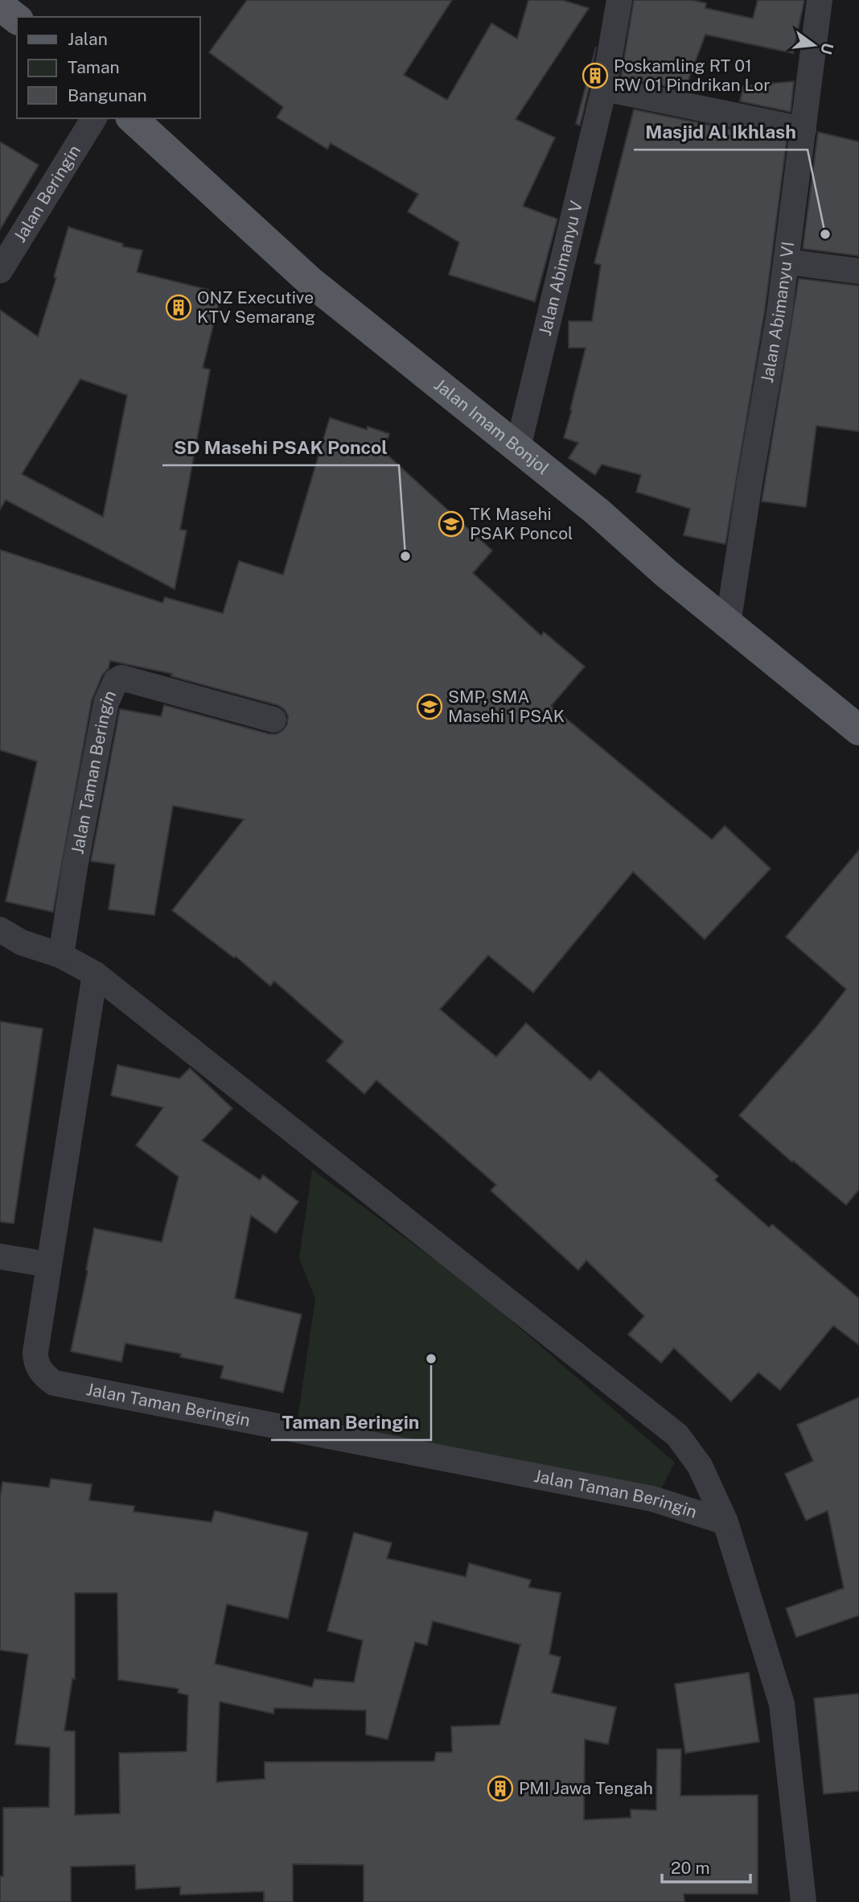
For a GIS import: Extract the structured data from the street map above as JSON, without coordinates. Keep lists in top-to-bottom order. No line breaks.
{"streets":{"main road":["Jalan Imam Bonjol"],"street":["Jalan Beringin","Jalan Abimanyu V","Jalan Abimanyu VI","Jalan Taman Beringin"]},"crossings":[["Jalan Abimanyu V","Jalan Imam Bonjol"],["Jalan Abimanyu VI","Jalan Imam Bonjol"]],"places":{"building":["Poskamling RT 01 RW 01 Pindrikan Lor","ONZ Executive KTV Semarang","PMI Jawa Tengah"],"other":["Masjid Al Ikhlash","SD Masehi PSAK Poncol","Taman Beringin"],"school or university":["TK Masehi PSAK Poncol","SMP, SMA Masehi 1 PSAK"]},"legend":["Jalan","Taman","Bangunan"],"scale_bar":"20 m","north":"right"}
